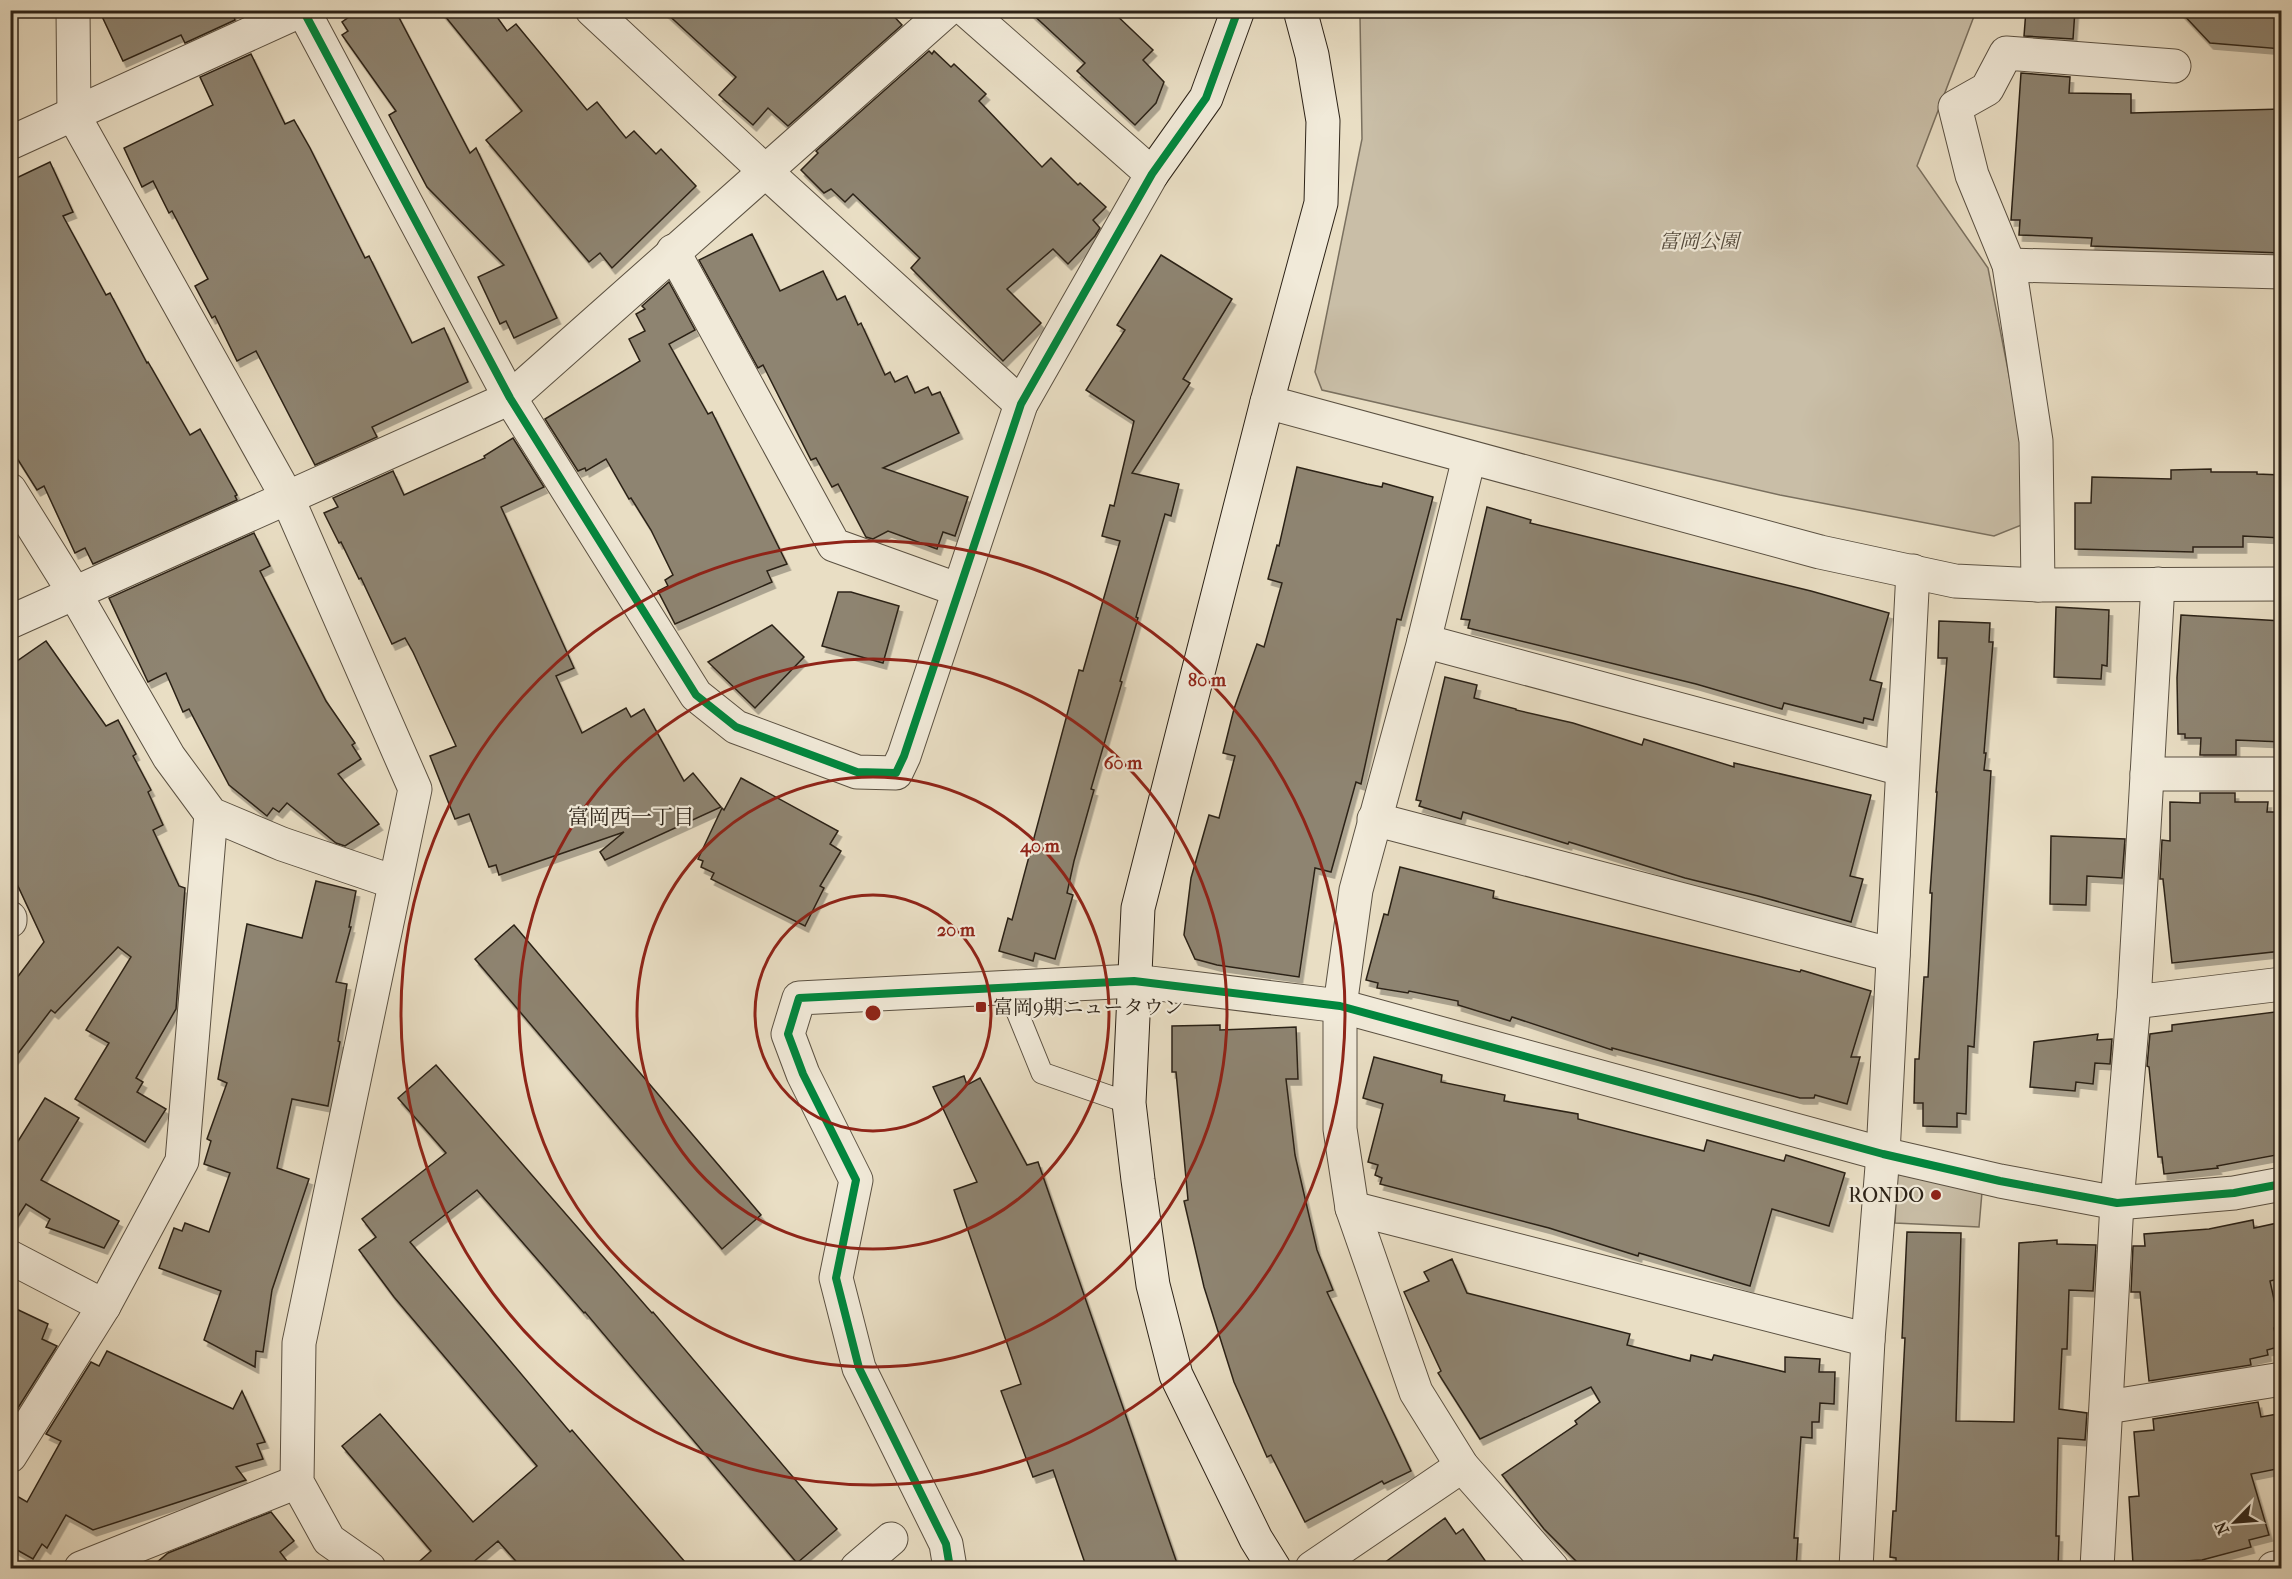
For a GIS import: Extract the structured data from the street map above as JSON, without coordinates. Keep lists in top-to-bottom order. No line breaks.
{"districts":["富岡西一丁目"],"parks":["富岡公園"],"places":{"transit":["富岡9期ニュータウン"],"other":["RONDO"]},"north":"bottom left","rings":["80 m","60 m","40 m","20 m"]}
